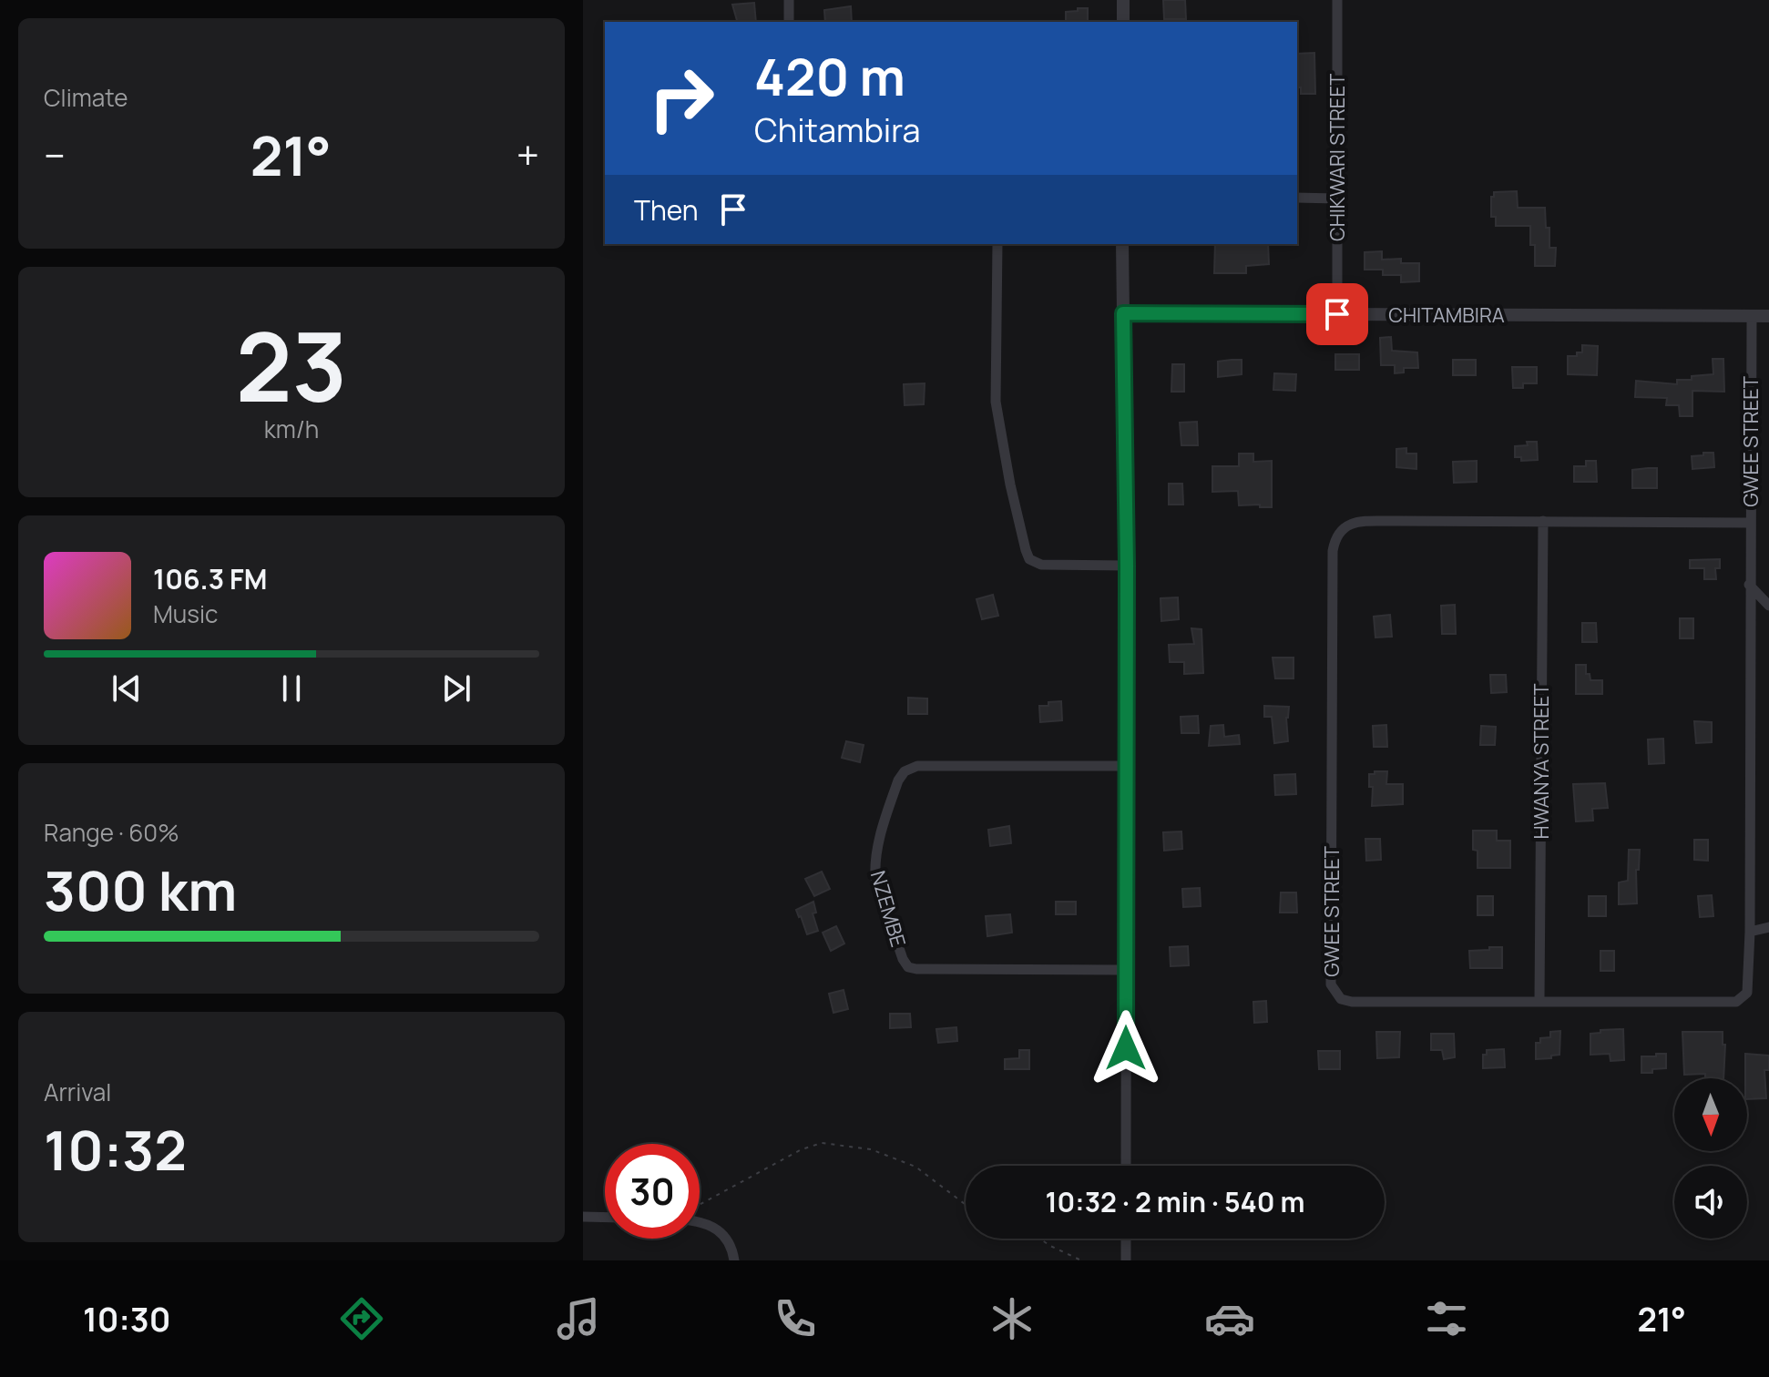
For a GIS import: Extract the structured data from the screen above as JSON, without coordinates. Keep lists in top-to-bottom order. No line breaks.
{"streets":{"street":["CHIKWARI STREET","CHITAMBIRA","GWEE STREET","HWANYA STREET","NZEMBE"]},"crossings":[["CHIKWARI STREET","CHITAMBIRA"],["CHITAMBIRA","GWEE STREET"],["GWEE STREET","HWANYA STREET"]],"north":"bottom","page":{"tile":["Climate",["23","km/h"],["Range · 60%","300 km"],["Arrival","10:32"]],"turn":["420 m","Chitambira"],"heat":["−","21°","+"],"then":"Then","song":["106.3 FM","Music"],"limit":"30","trip":"10:32 · 2 min · 540 m","tabs":["10:30","21°"]}}
